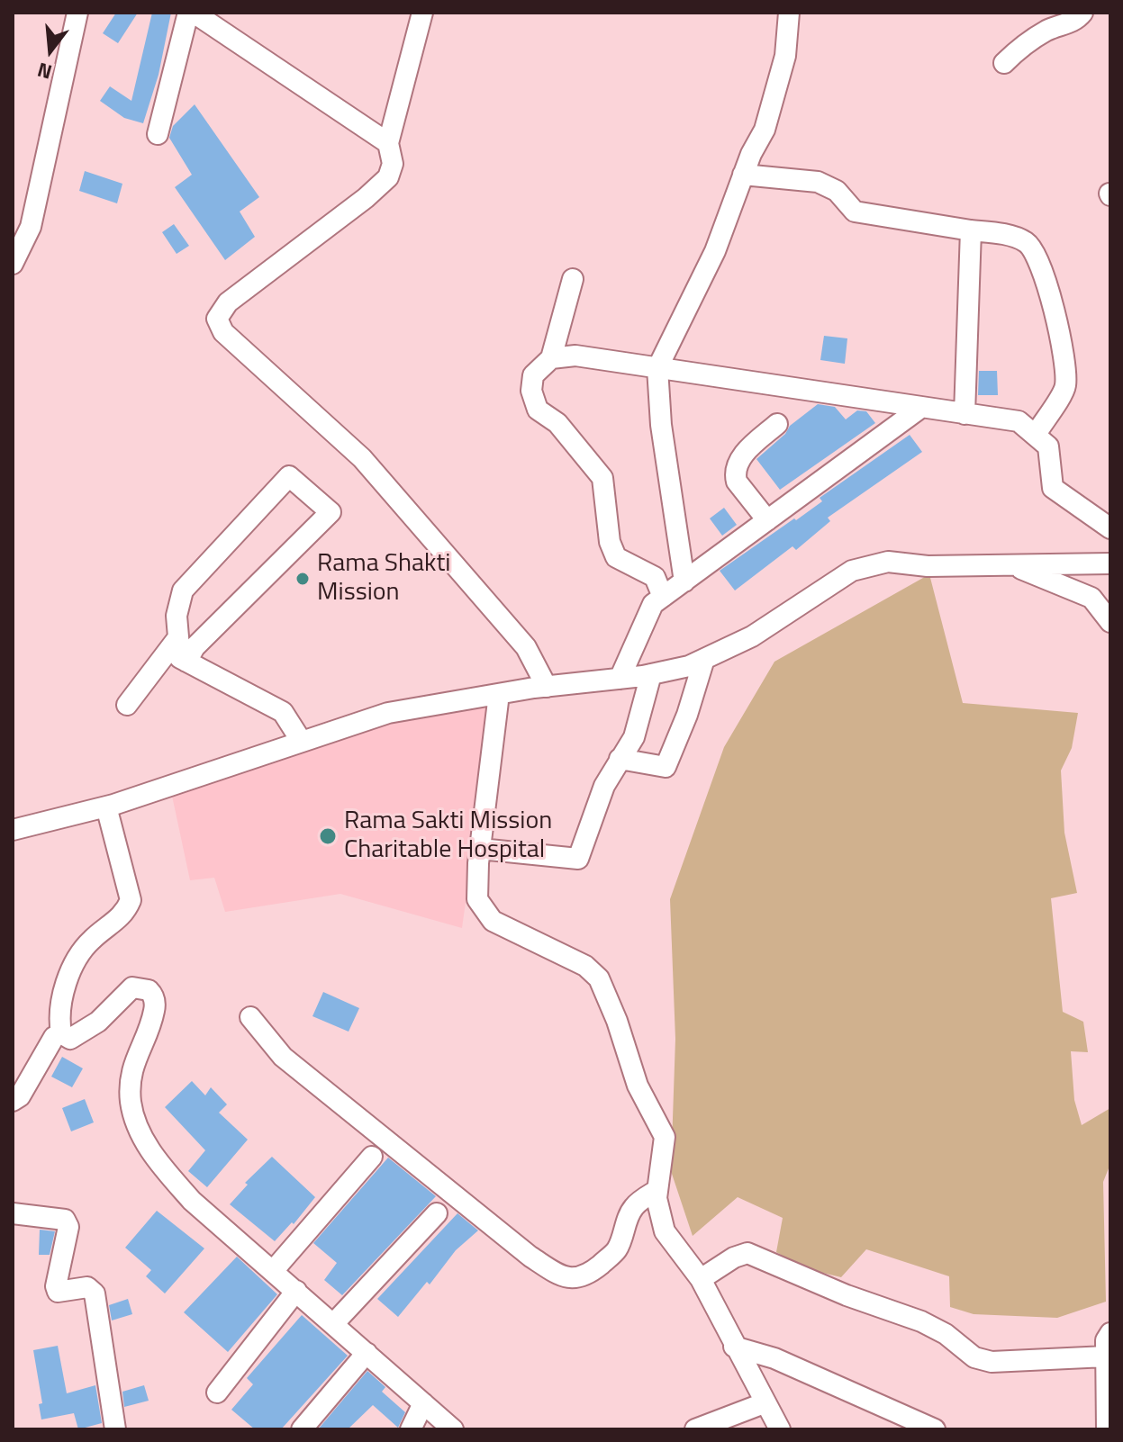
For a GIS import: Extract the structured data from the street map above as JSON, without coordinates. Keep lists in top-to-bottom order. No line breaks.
{"places":["Rama Shakti Mission","Rama Sakti Mission Charitable Hospital"],"north":"bottom"}
